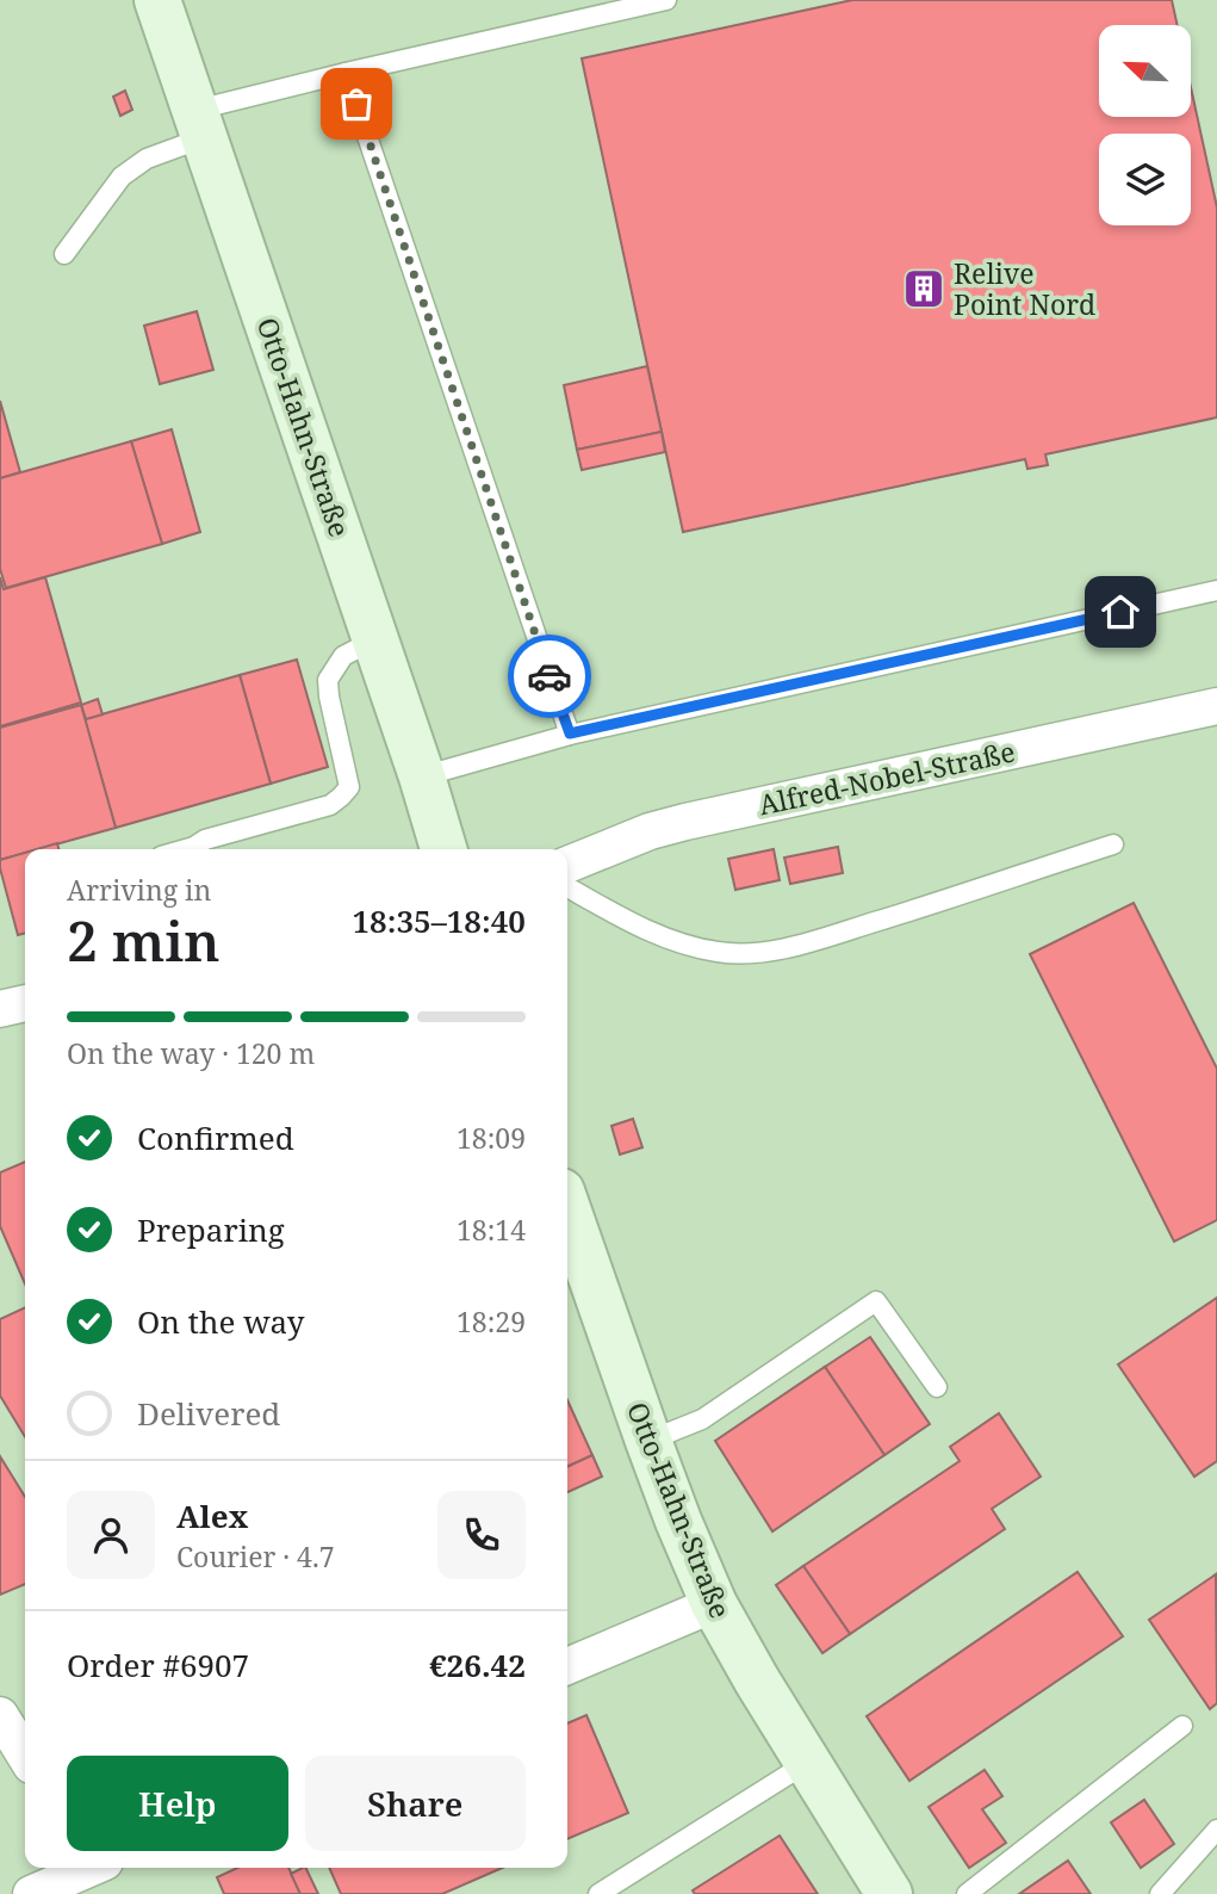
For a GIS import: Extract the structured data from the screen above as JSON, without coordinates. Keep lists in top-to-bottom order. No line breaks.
{"streets":{"street":["Otto-Hahn-Straße","Alfred-Nobel-Straße"]},"places":{"building":["Relive Point Nord"]},"north":"top left","page":{"heading":["2 min","Arriving in","18:35–18:40"],"panel":["Alex","Courier · 4.7","Order #6907","€26.42"],"bar":"On the way · 120 m","list":[["Confirmed","18:09"],["Preparing","18:14"],["On the way","18:29"],"Delivered"],"buttons":["Help","Share"]}}
